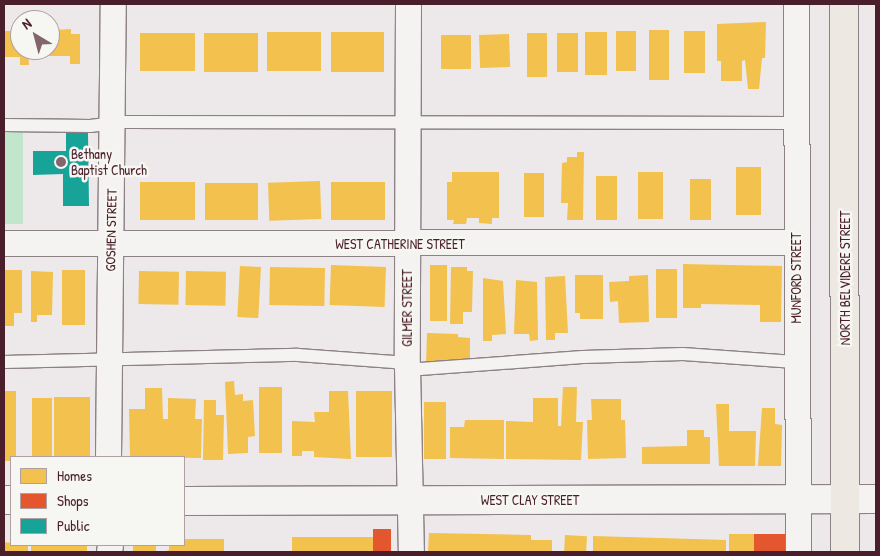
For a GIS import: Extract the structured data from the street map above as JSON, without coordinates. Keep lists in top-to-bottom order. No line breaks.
{"streets":{"main road":["NORTH BELVIDERE STREET"],"street":["GOSHEN STREET","WEST CATHERINE STREET","MUNFORD STREET","GILMER STREET","WEST CLAY STREET"]},"crossings":[["GOSHEN STREET","WEST CATHERINE STREET"],["WEST CATHERINE STREET","MUNFORD STREET"],["WEST CATHERINE STREET","GILMER STREET"],["MUNFORD STREET","WEST CLAY STREET"],["NORTH BELVIDERE STREET","WEST CLAY STREET"],["GILMER STREET","WEST CLAY STREET"]],"places":["Bethany Baptist Church"],"legend":["Homes","Shops","Public"],"north":"top left"}
